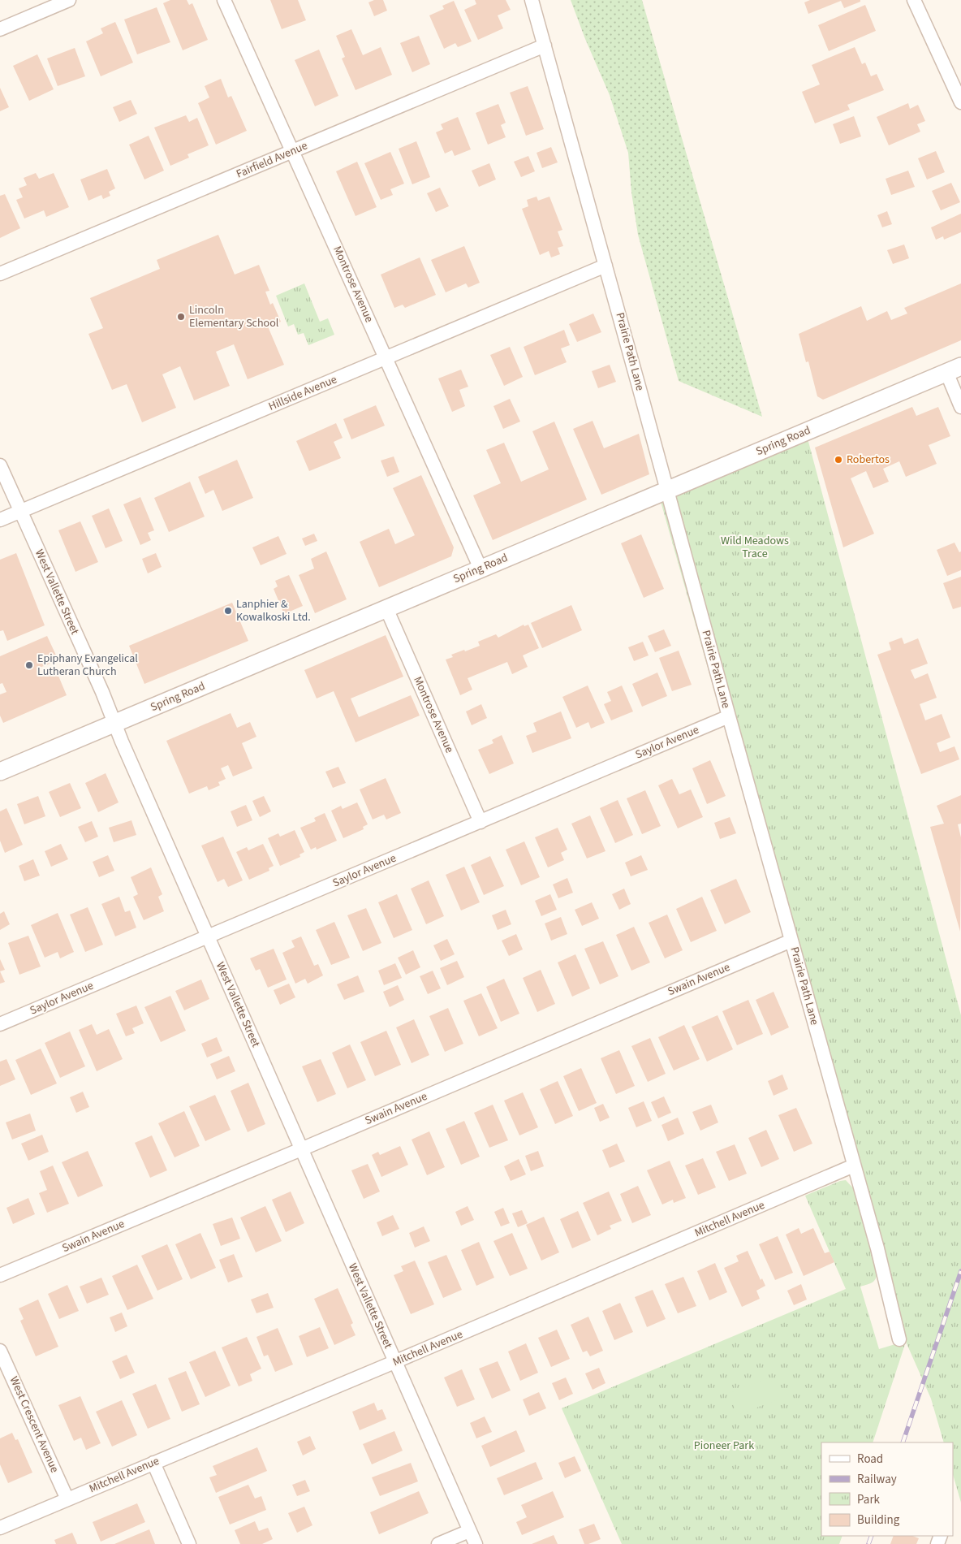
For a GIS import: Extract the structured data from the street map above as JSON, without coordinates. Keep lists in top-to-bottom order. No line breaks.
{"streets":{"street":["Fairfield Avenue","Montrose Avenue","Prairie Path Lane","Hillside Avenue","Spring Road","West Vallette Street","Saylor Avenue","Swain Avenue","Mitchell Avenue","West Crescent Avenue"]},"crossings":[["Fairfield Avenue","Montrose Avenue"],["Fairfield Avenue","Prairie Path Lane"],["Montrose Avenue","Hillside Avenue"],["Montrose Avenue","Spring Road"],["Montrose Avenue","Saylor Avenue"],["Prairie Path Lane","Hillside Avenue"],["Prairie Path Lane","Spring Road"],["Prairie Path Lane","Saylor Avenue"],["Prairie Path Lane","Swain Avenue"],["Prairie Path Lane","Mitchell Avenue"],["Hillside Avenue","West Vallette Street"],["Spring Road","West Vallette Street"],["West Vallette Street","Saylor Avenue"],["West Vallette Street","Swain Avenue"],["West Vallette Street","Mitchell Avenue"],["Mitchell Avenue","West Crescent Avenue"]],"parks":["Wild Meadows Trace","Pioneer Park"],"places":["Lincoln Elementary School","Robertos","Lanphier & Kowalkoski Ltd.","Epiphany Evangelical Lutheran Church"],"legend":["Road","Railway","Park","Building"]}
